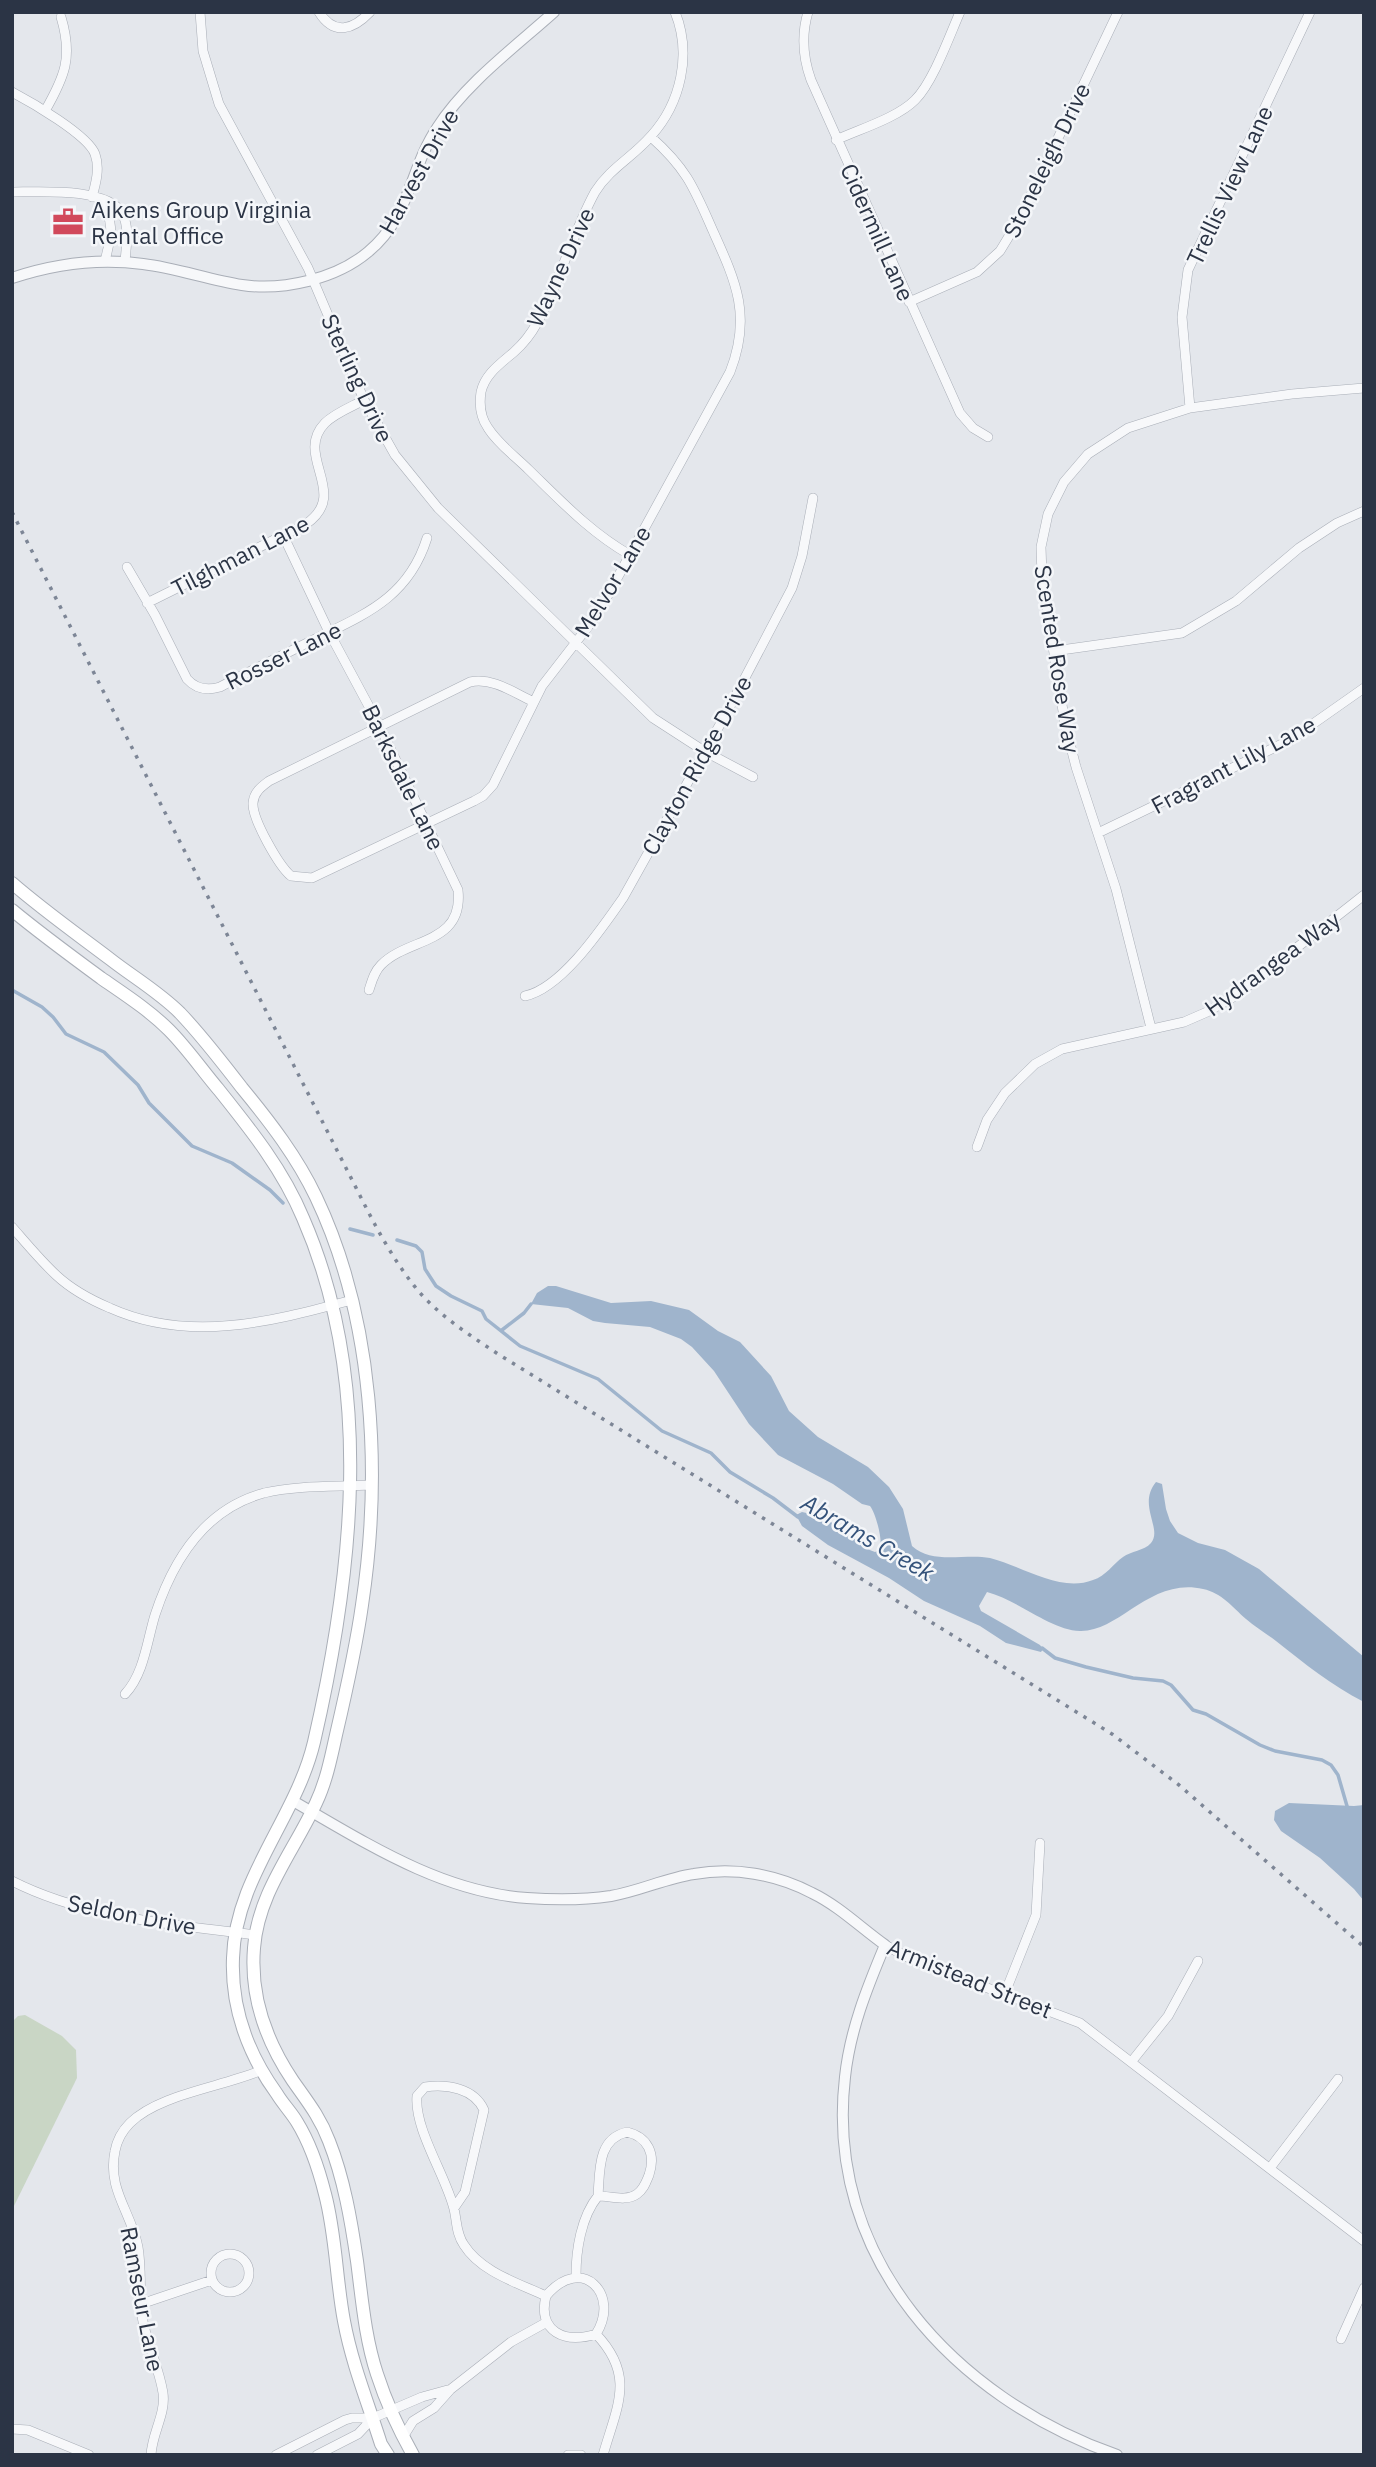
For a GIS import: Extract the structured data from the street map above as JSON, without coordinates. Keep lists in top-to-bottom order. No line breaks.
{"streets":{"street":["Stoneleigh Drive","Harvest Drive","Trellis View Lane","Cidermill Lane","Wayne Drive","Sterling Drive","Tilghman Lane","Melvor Lane","Rosser Lane","Scented Rose Way","Fragrant Lily Lane","Clayton Ridge Drive","Barksdale Lane","Hydrangea Way","Seldon Drive","Armistead Street","Ramseur Lane"]},"crossings":[["Stoneleigh Drive","Cidermill Lane"],["Harvest Drive","Sterling Drive"],["Trellis View Lane","Scented Rose Way"],["Wayne Drive","Melvor Lane"],["Sterling Drive","Tilghman Lane"],["Sterling Drive","Melvor Lane"],["Sterling Drive","Clayton Ridge Drive"],["Tilghman Lane","Rosser Lane"],["Tilghman Lane","Barksdale Lane"],["Melvor Lane","Barksdale Lane"],["Rosser Lane","Barksdale Lane"],["Scented Rose Way","Fragrant Lily Lane"],["Scented Rose Way","Hydrangea Way"]],"water":["Abrams Creek"],"places":{"office":["Aikens Group Virginia Rental Office"]}}
